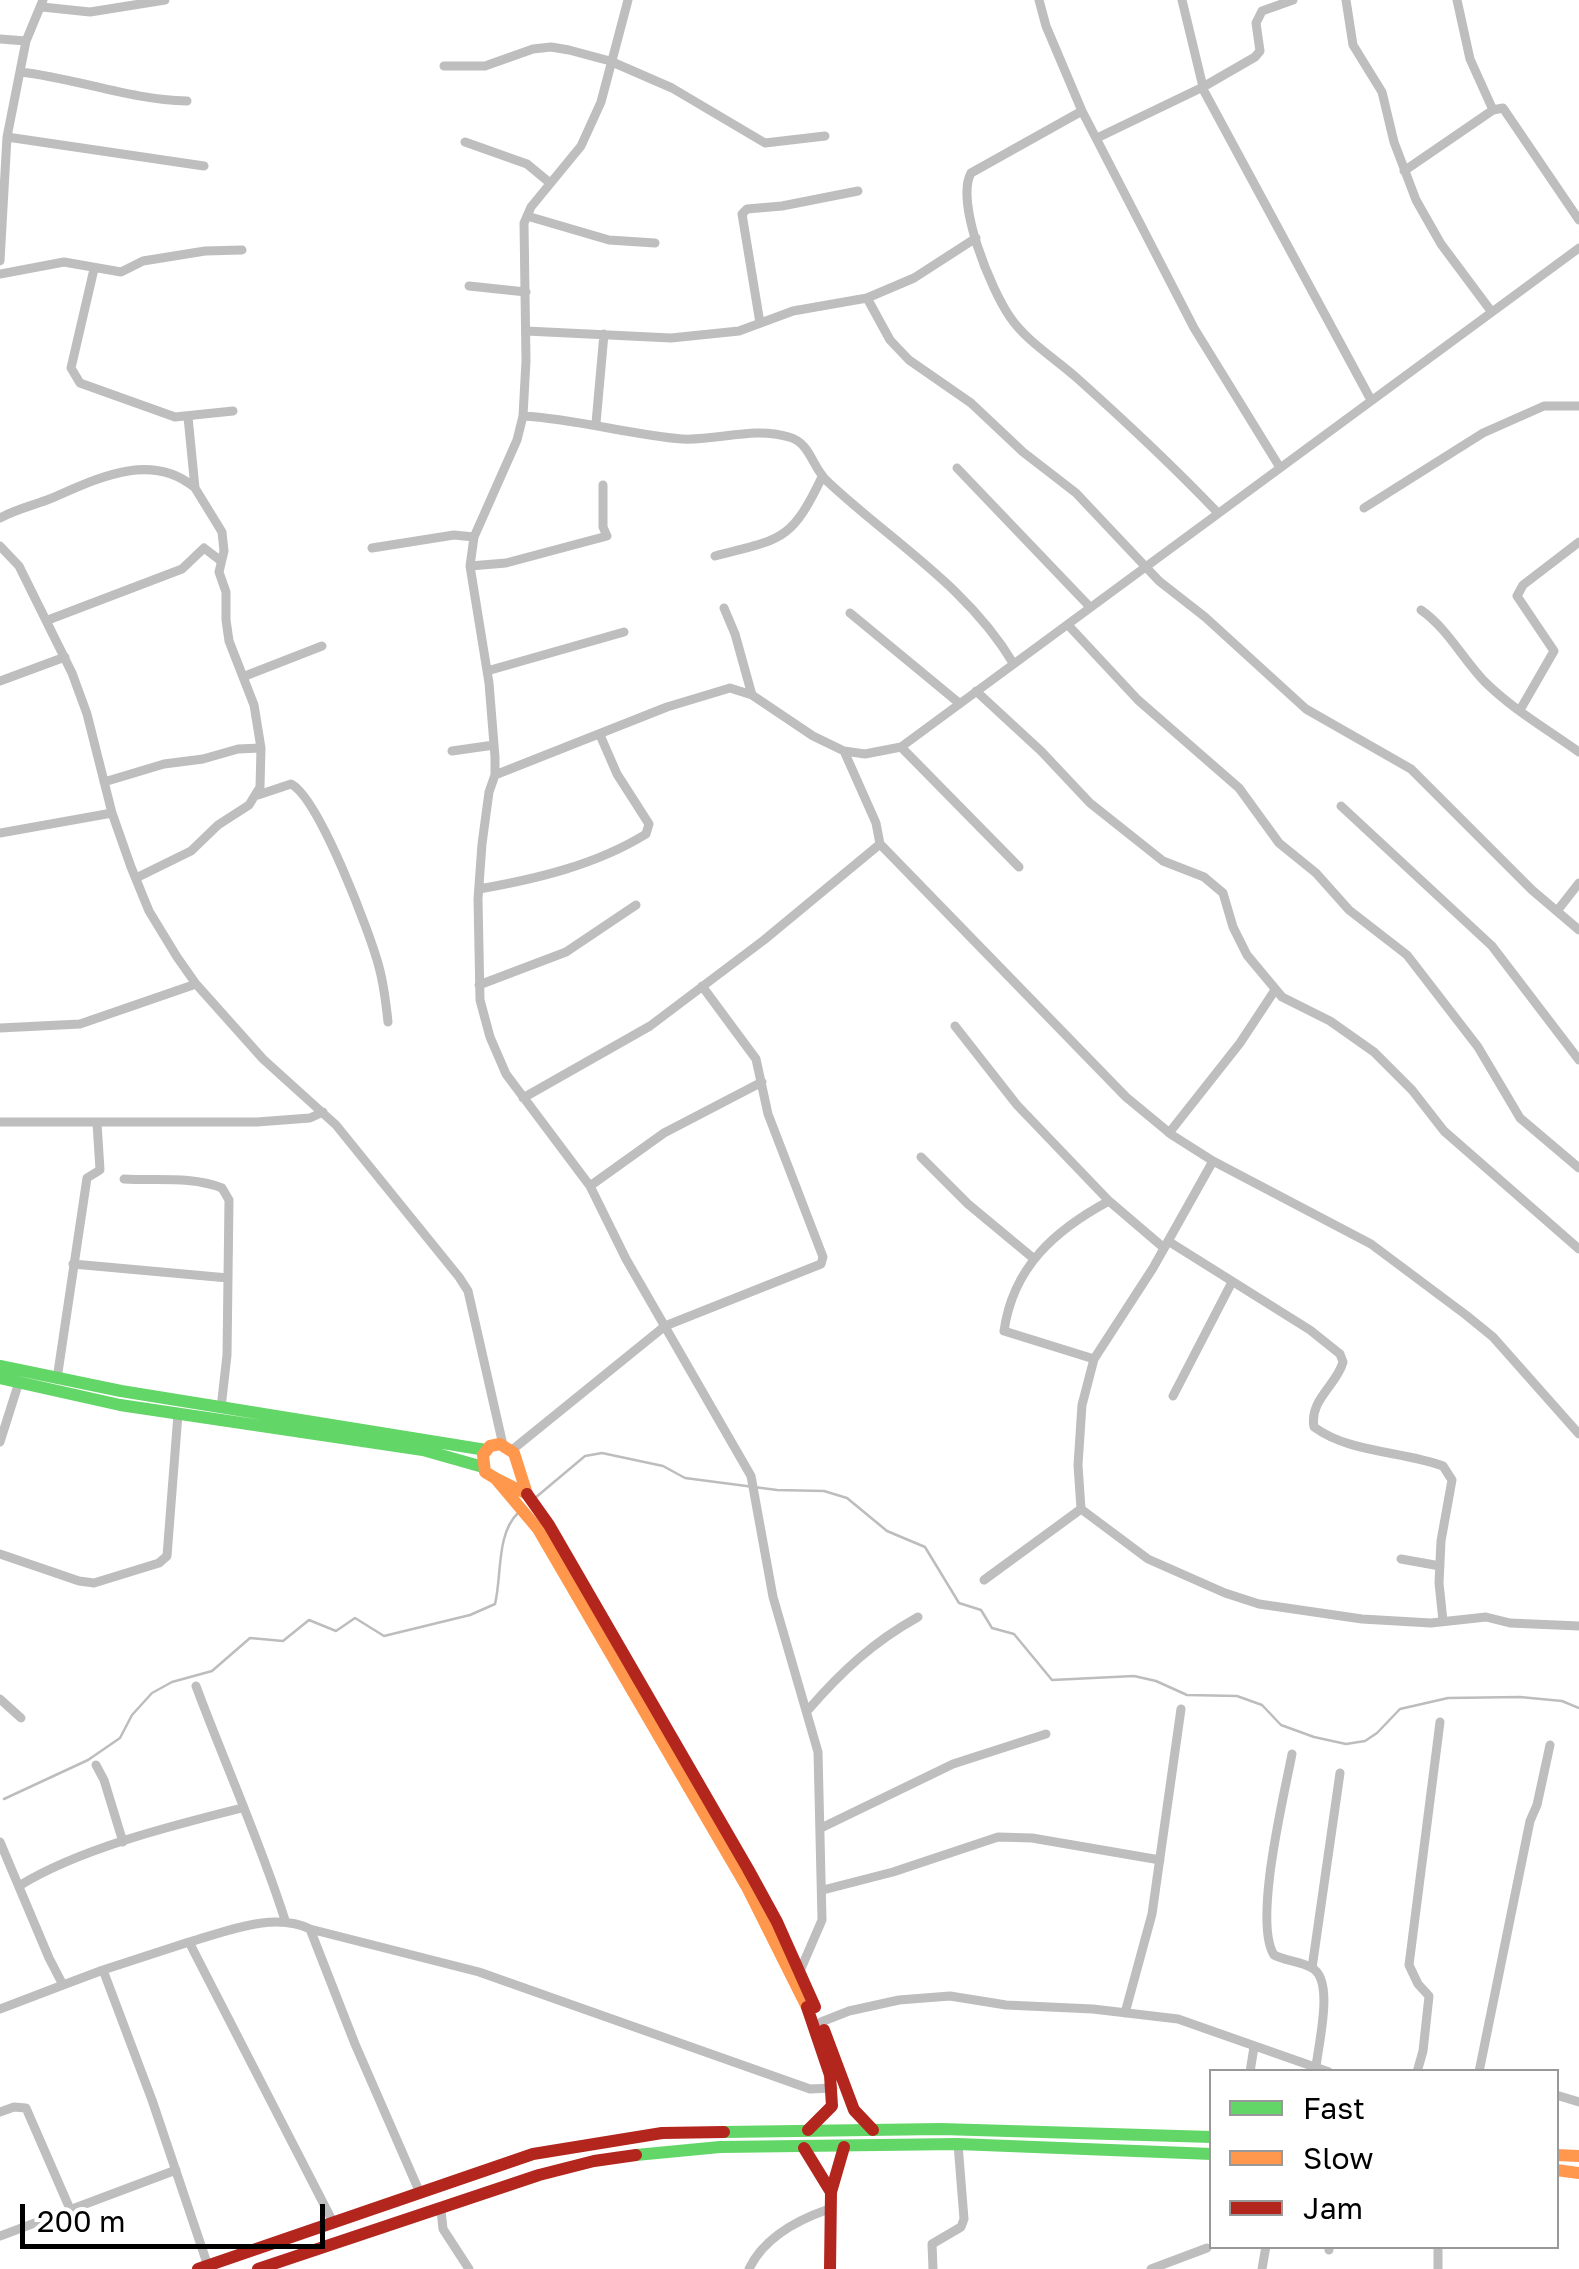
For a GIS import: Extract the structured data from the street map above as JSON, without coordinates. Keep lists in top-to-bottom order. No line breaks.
{"legend":["Fast","Slow","Jam"],"scale_bar":"200 m"}
